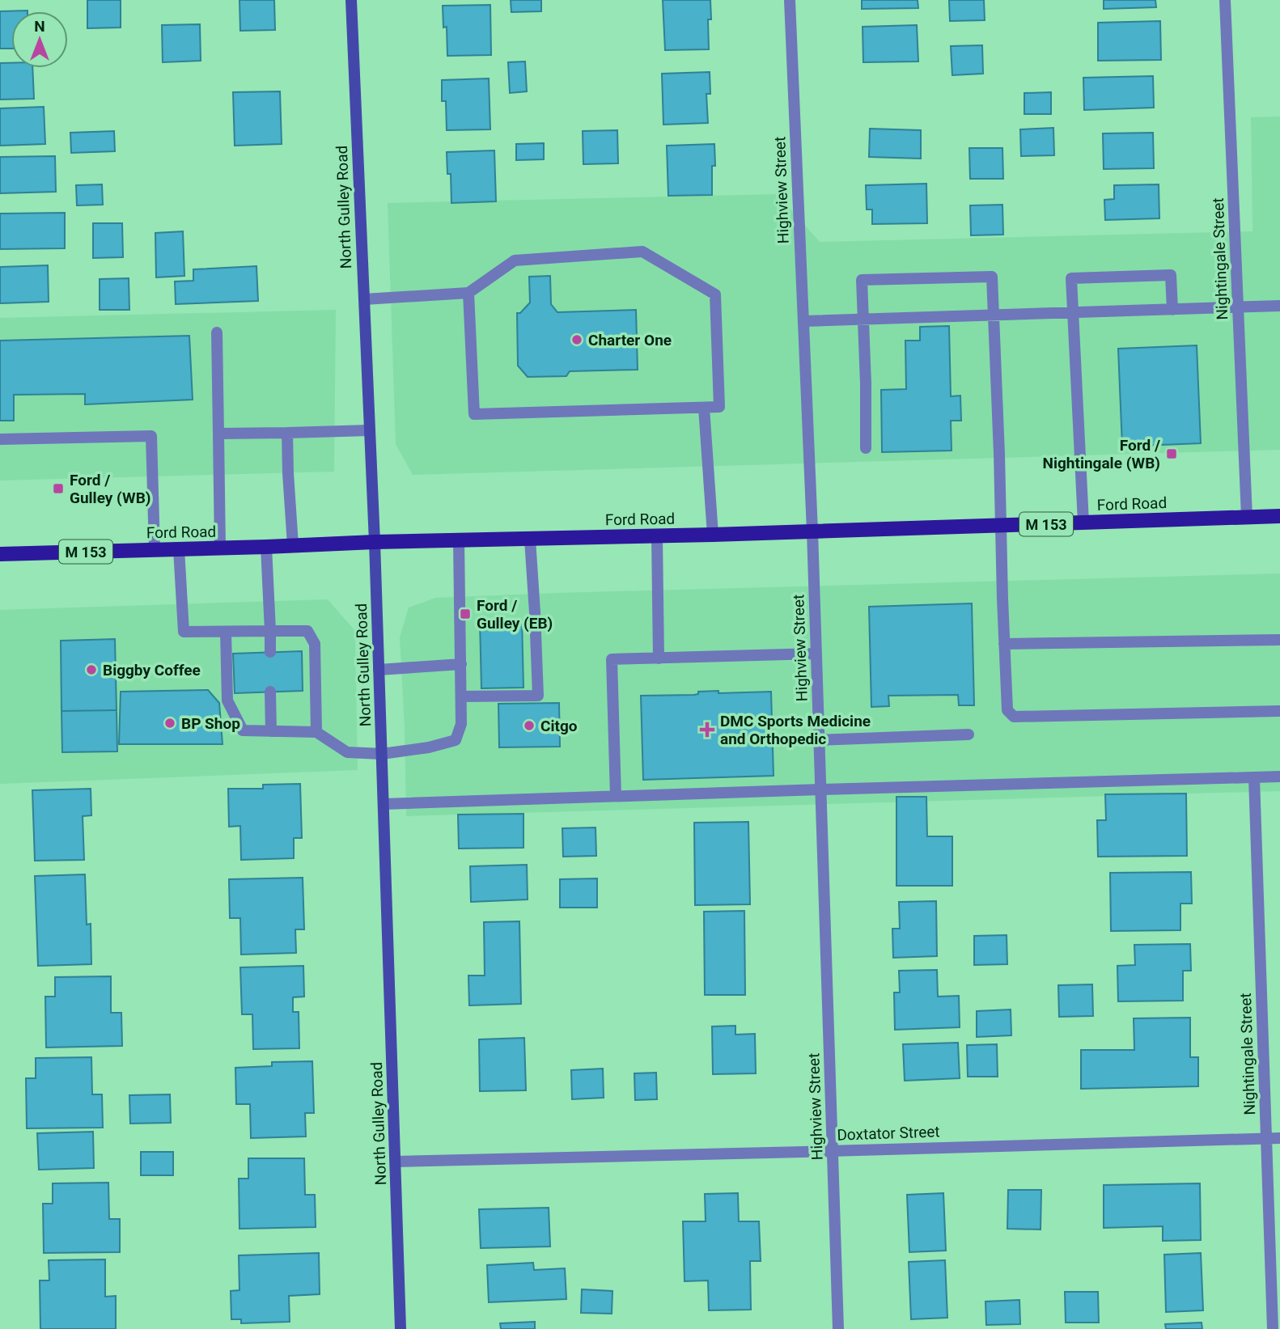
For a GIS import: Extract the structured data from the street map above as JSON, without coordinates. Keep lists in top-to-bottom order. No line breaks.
{"streets":{"main road":["Ford Road","M 153"],"street":["Highview Street","North Gulley Road","Nightingale Street","Doxtator Street"]},"crossings":[["Highview Street","Ford Road"],["Highview Street","Doxtator Street"],["North Gulley Road","Ford Road"],["North Gulley Road","Doxtator Street"],["Nightingale Street","Ford Road"],["Nightingale Street","Doxtator Street"]],"places":{"other":["Charter One","Biggby Coffee","BP Shop","Citgo"],"transit":["Ford / Nightingale (WB)","Ford / Gulley (WB)","Ford / Gulley (EB)"],"health":["DMC Sports Medicine and Orthopedic"]},"north":"top"}
